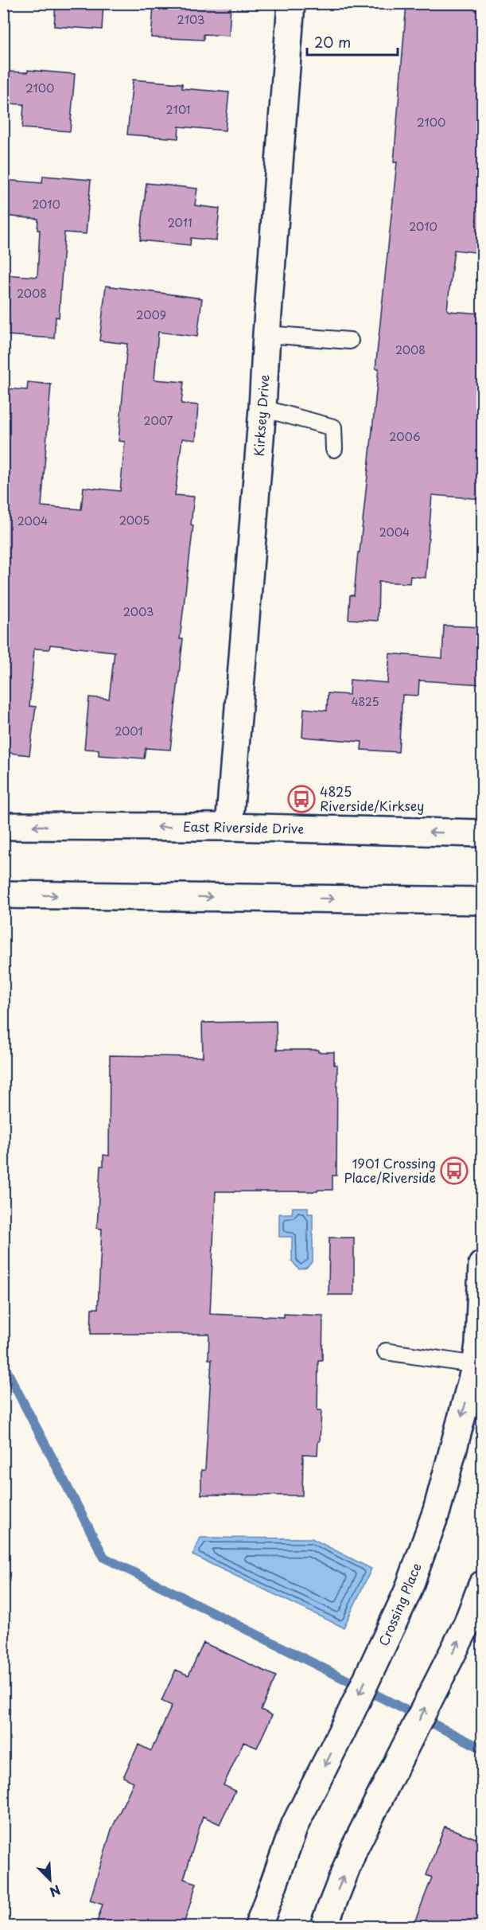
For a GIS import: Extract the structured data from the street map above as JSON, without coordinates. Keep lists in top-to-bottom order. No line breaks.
{"streets":{"street":["Kirksey Drive","East Riverside Drive","Crossing Place"]},"crossings":[["Kirksey Drive","East Riverside Drive"]],"places":{"bus stop":["4825 Riverside/Kirksey","1901 Crossing Place/Riverside"]},"house_numbers":["2103","2100","2101","2100","2010","2011","2010","2008","2009","2008","2007","2006","2005","2004","2004","2003","4825","2001"],"scale_bar":"20 m","north":"bottom right"}
